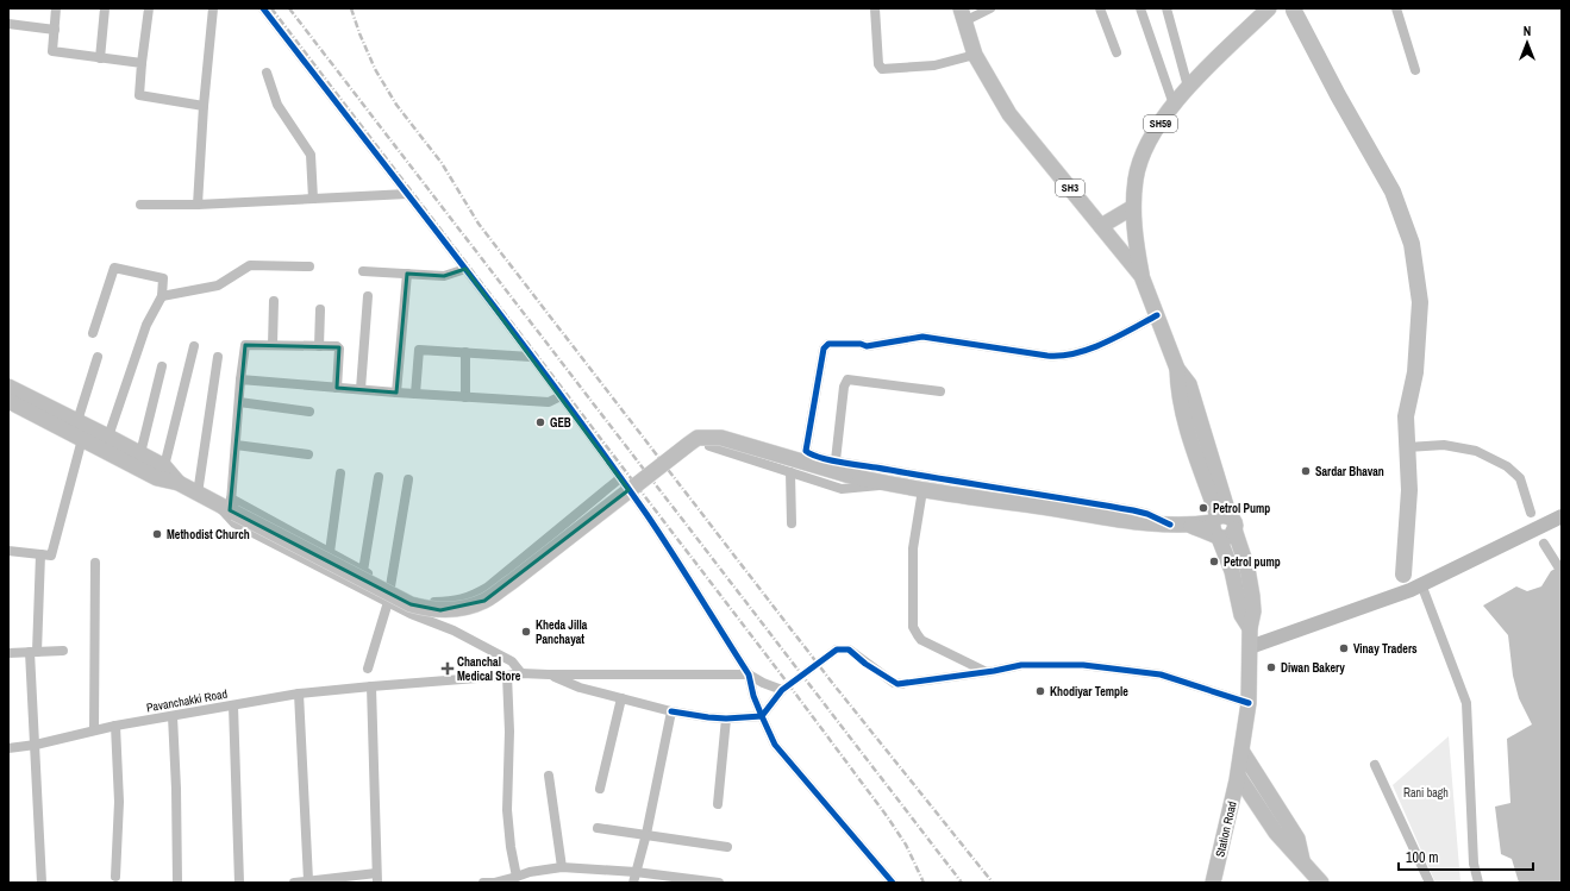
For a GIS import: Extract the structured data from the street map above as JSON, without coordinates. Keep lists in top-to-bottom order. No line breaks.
{"streets":{"main road":["SH59","SH3","Station Road"],"street":["Pavanchakki Road"]},"crossings":[["SH59","SH3"],["SH3","Station Road"]],"parks":["Rani bagh"],"places":{"other":["GEB","Sardar Bhavan","Petrol Pump","Methodist Church","Petrol pump","Kheda Jilla Panchayat","Vinay Traders","Diwan Bakery","Khodiyar Temple"],"health":["Chanchal Medical Store"]},"scale_bar":"100 m","north":"top"}
